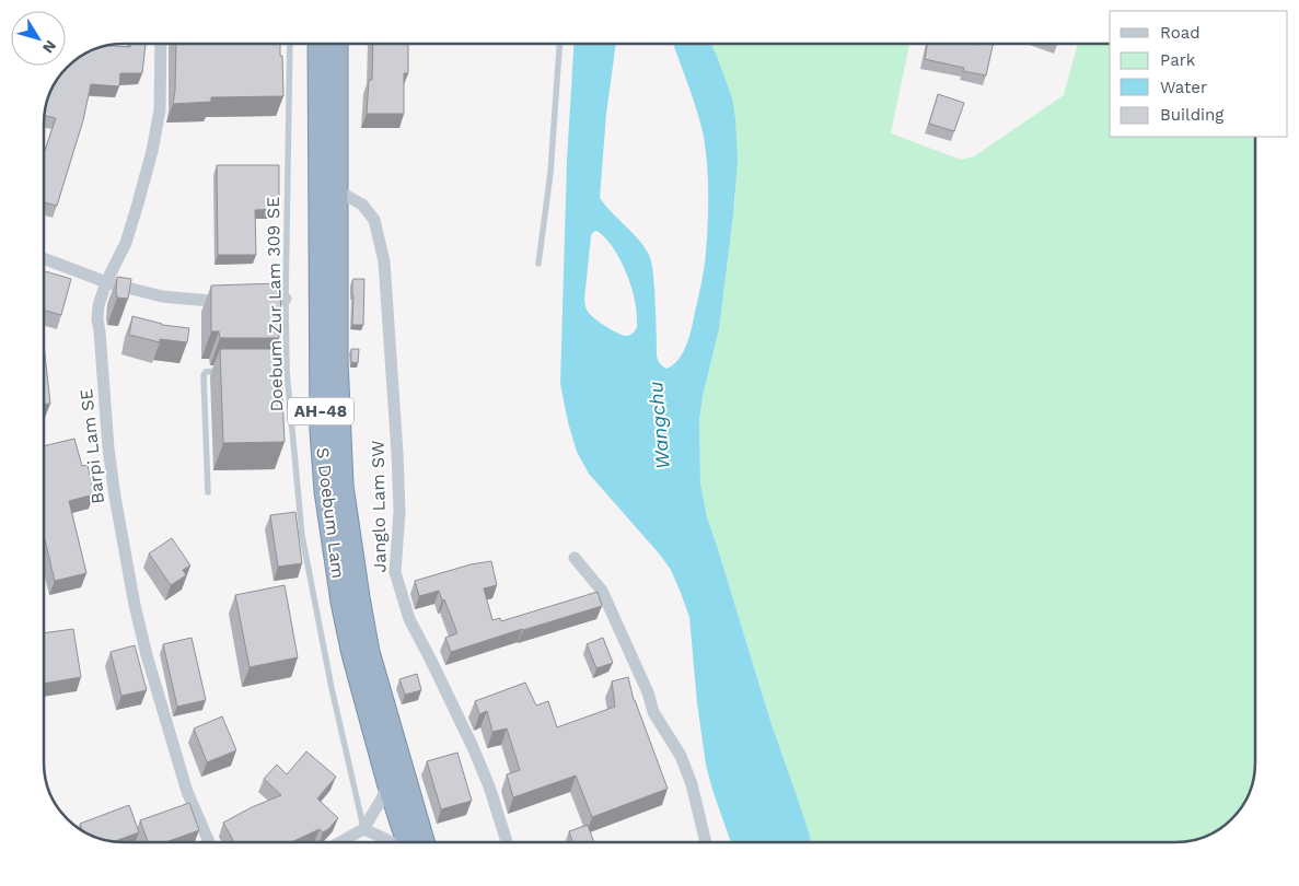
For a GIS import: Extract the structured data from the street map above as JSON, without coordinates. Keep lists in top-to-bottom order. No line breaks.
{"streets":{"highway":["AH-48","S Doebum Lam"],"street":["Barpi Lam SE","Janglo Lam SW"],"lane":["Doebum Zur Lam 309 SE"]},"crossings":[["Janglo Lam SW","S Doebum Lam"]],"water":["Wangchu"],"legend":["Road","Park","Water","Building"],"north":"bottom right"}
